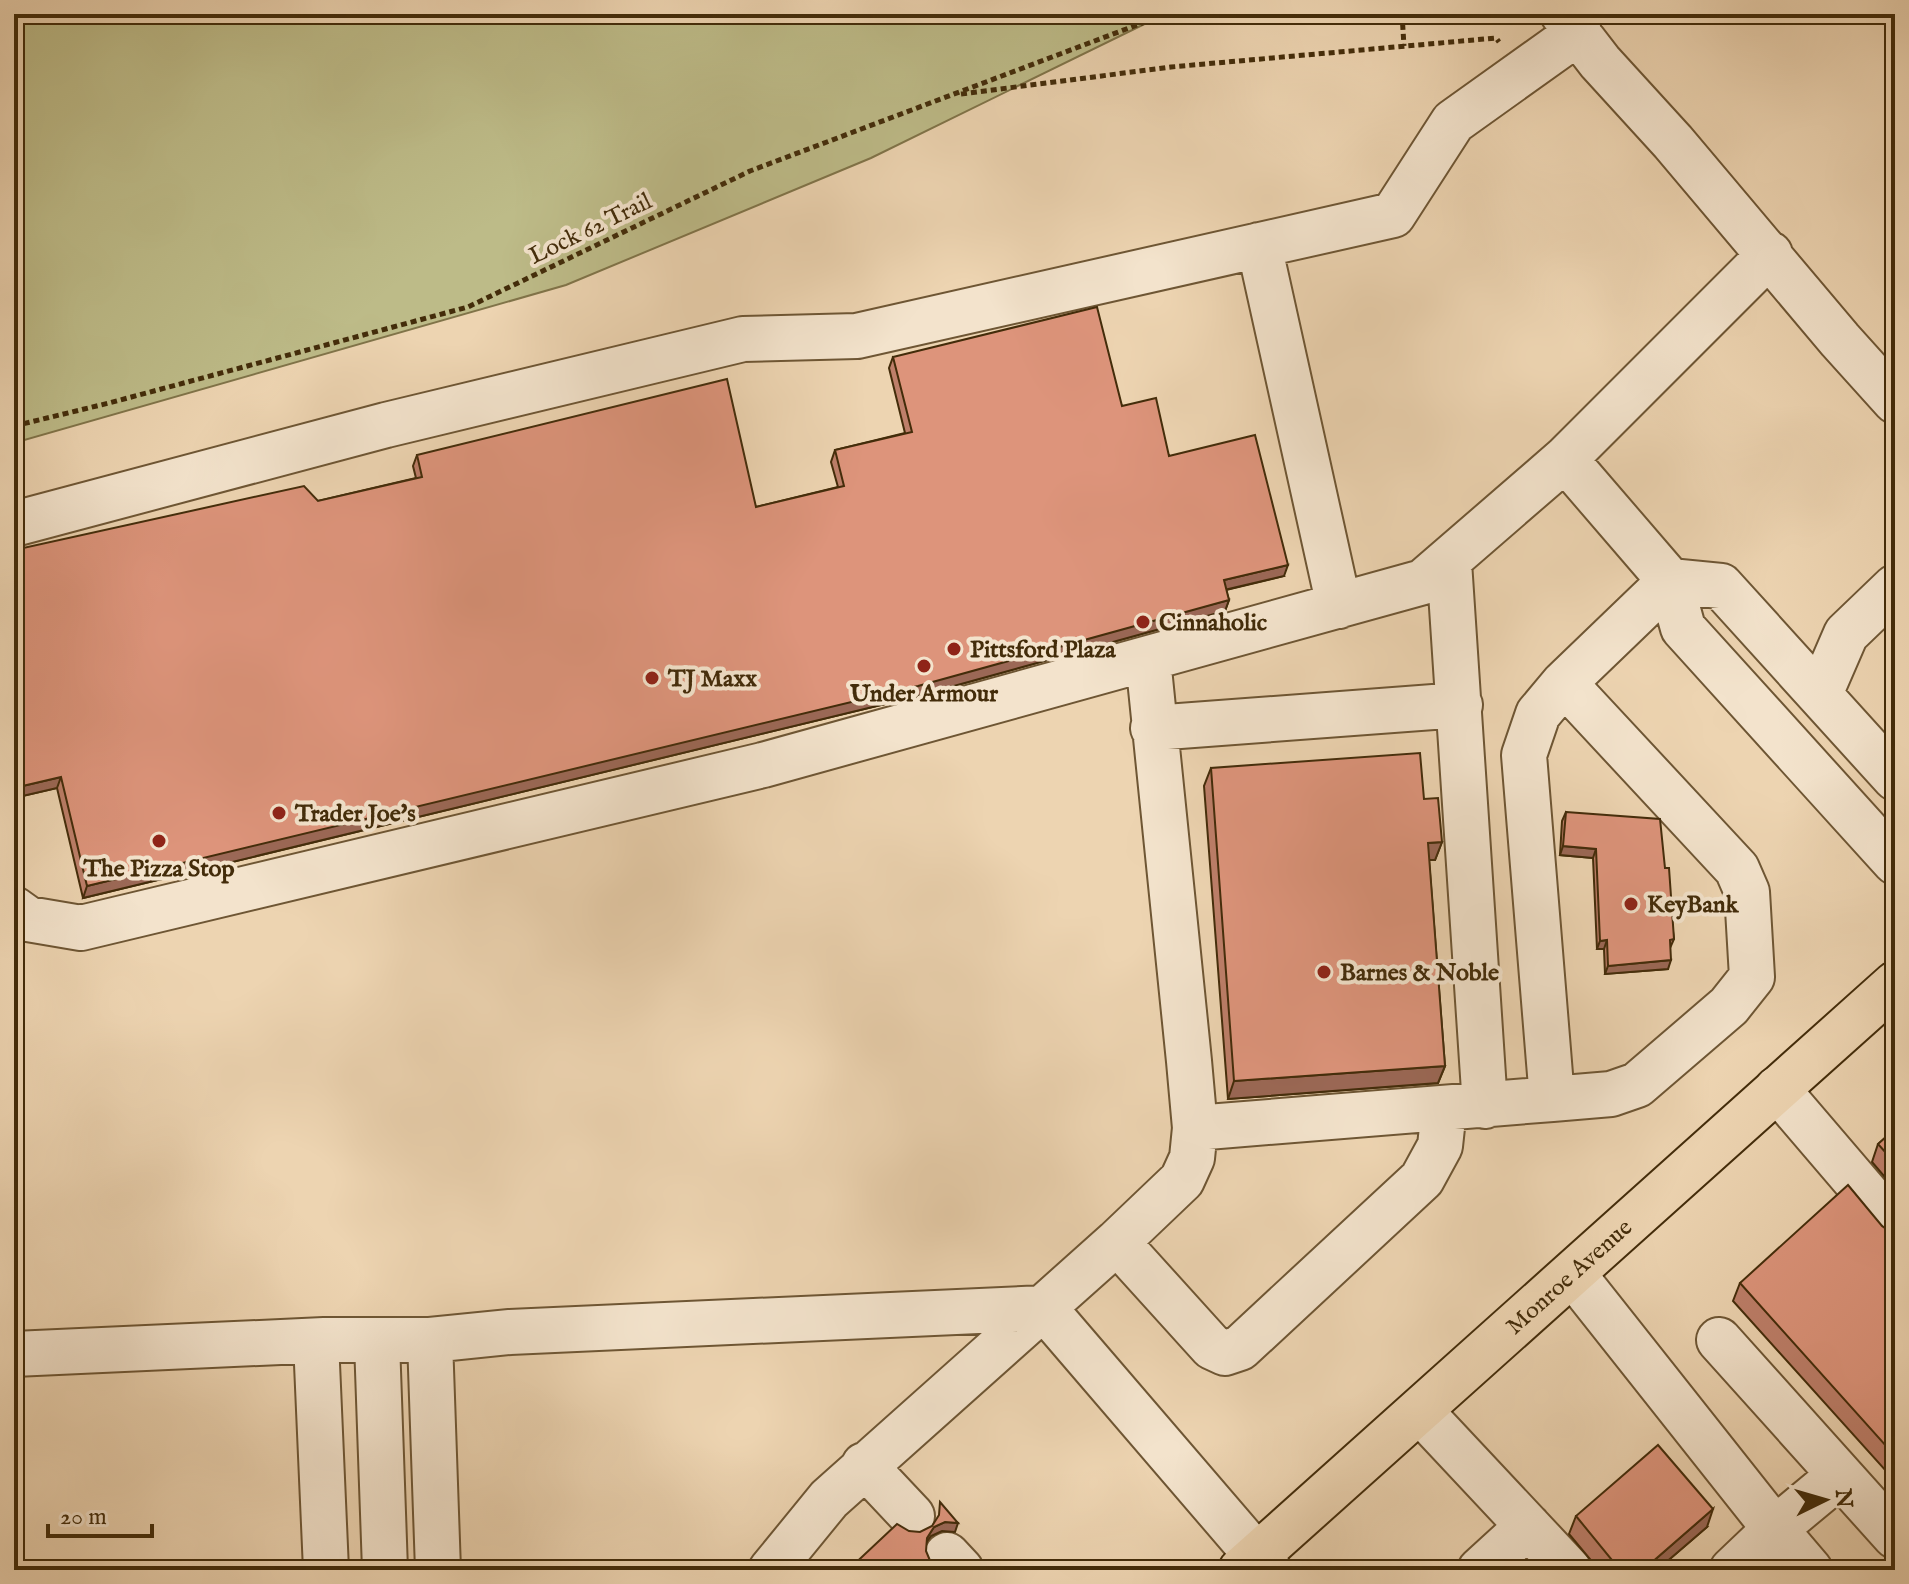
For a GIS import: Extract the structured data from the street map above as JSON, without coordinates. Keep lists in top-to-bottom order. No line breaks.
{"streets":{"main road":["Monroe Avenue"],"path":["Lock 62 Trail"]},"places":["Cinnaholic","Pittsford Plaza","Under Armour","TJ Maxx","Trader Joe's","The Pizza Stop","KeyBank","Barnes & Noble"],"scale_bar":"20 m","north":"right"}
